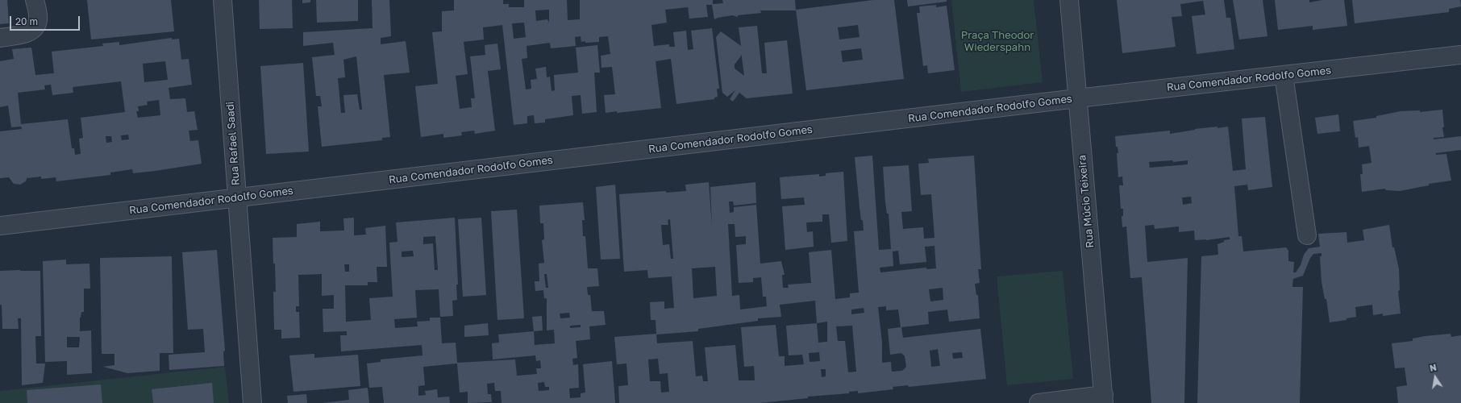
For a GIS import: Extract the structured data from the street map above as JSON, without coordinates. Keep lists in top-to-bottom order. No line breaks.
{"streets":{"street":["Rua Comendador Rodolfo Gomes","Rua Rafael Saadi","Rua Múcio Teixeira"]},"crossings":[["Rua Comendador Rodolfo Gomes","Rua Rafael Saadi"],["Rua Comendador Rodolfo Gomes","Rua Múcio Teixeira"]],"parks":["Praça Theodor Wiederspahn"],"scale_bar":"20 m","north":"top"}
